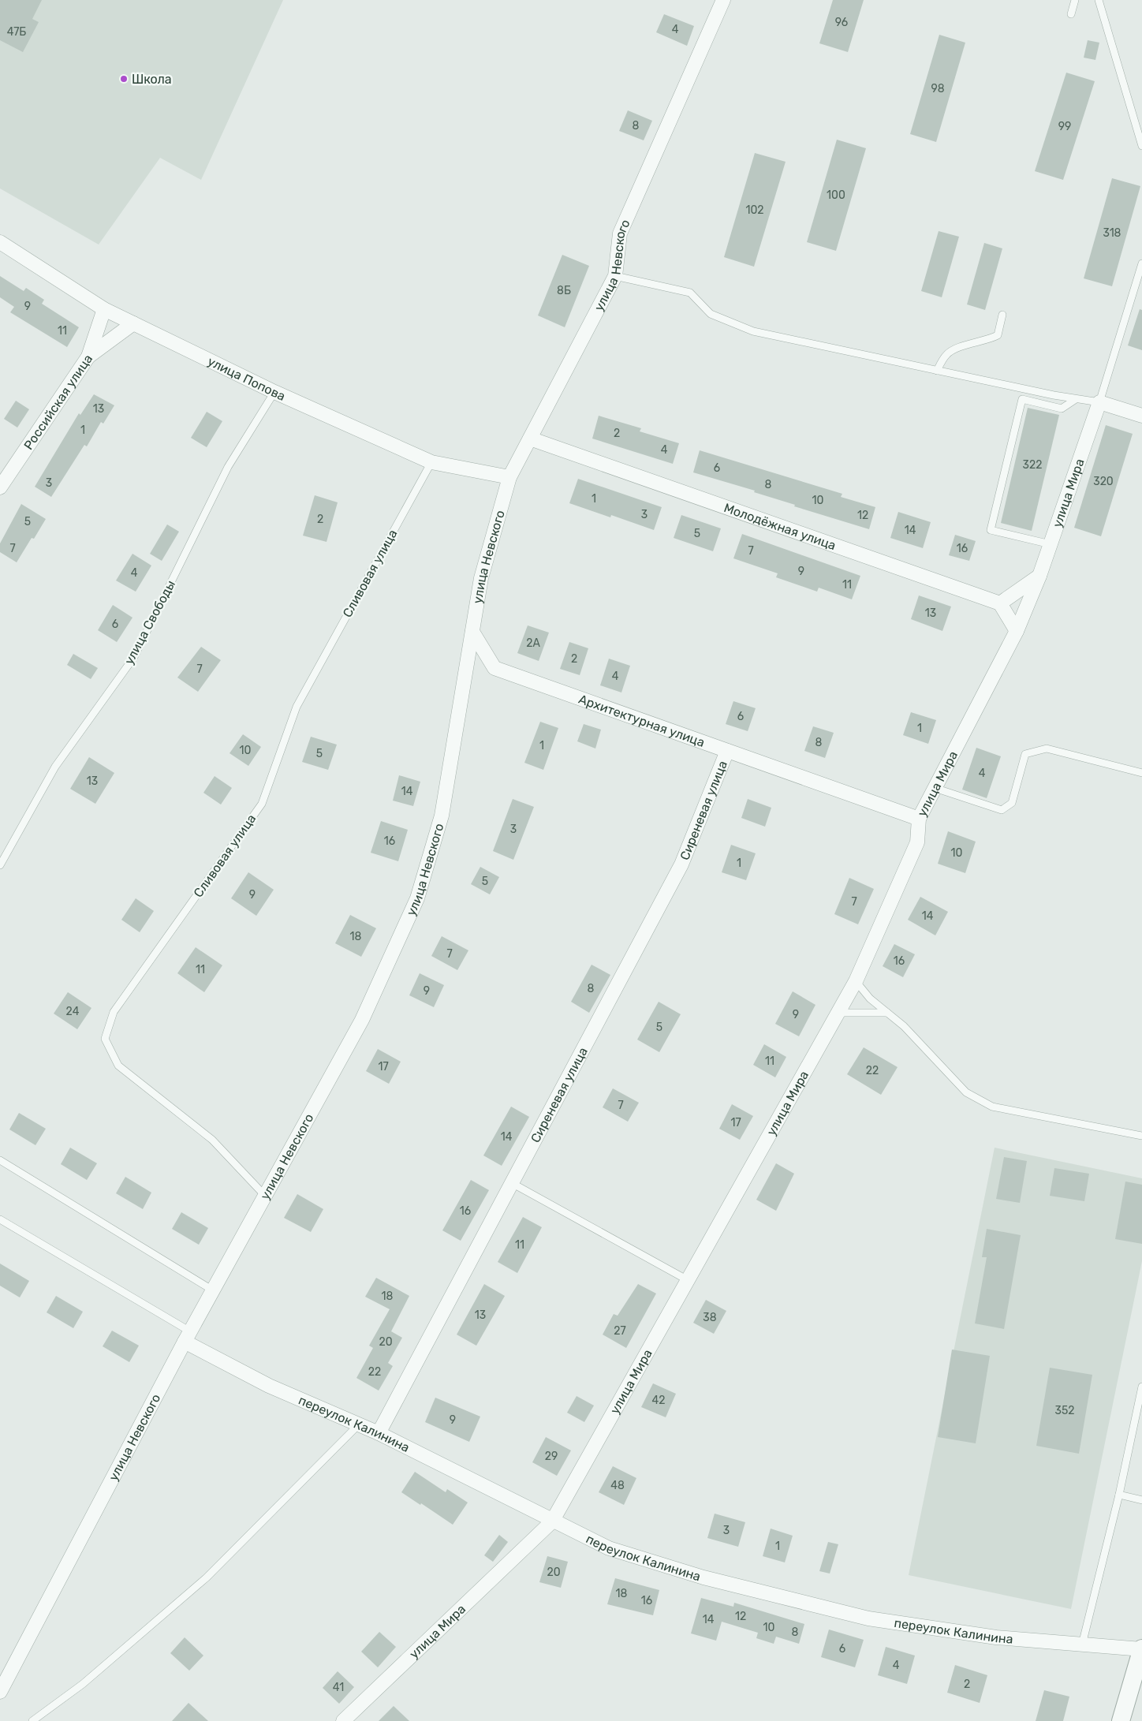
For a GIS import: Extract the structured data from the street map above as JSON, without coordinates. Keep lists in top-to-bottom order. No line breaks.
{"streets":{"street":["улица Невского","улица Попова","Российская улица","улица Мира","Молодёжная улица","Архитектурная улица","Сиреневая улица","переулок Калинина"],"lane":["Сливовая улица","улица Свободы"]},"crossings":[["улица Невского","улица Попова"],["улица Невского","Молодёжная улица"],["улица Невского","Сливовая улица"],["улица Невского","Архитектурная улица"],["улица Невского","переулок Калинина"],["улица Попова","Российская улица"],["улица Попова","Сливовая улица"],["улица Попова","улица Свободы"],["улица Мира","Архитектурная улица"],["улица Мира","переулок Калинина"],["Архитектурная улица","Сиреневая улица"],["Сиреневая улица","переулок Калинина"]],"places":["Школа"],"house_numbers":["96","4","47Б","98","8","99","100","102","318","8Б","9","11","13","1","2","4","322","6","320","3","8","1","10","3","12","2","5","14","5","7","16","7","9","4","11","13","6","2А","2","7","4","6","1","8","1","10","5","4","13","14","3","16","10","1","5","9","7","14","18","7","16","11","8","9","24","9","5","11","17","22","7","17","14","16","11","18","13","38","27","20","22","42","352","9","29","48","3","1","20","18","16","12","14","10","8","6","4","2","41"]}
